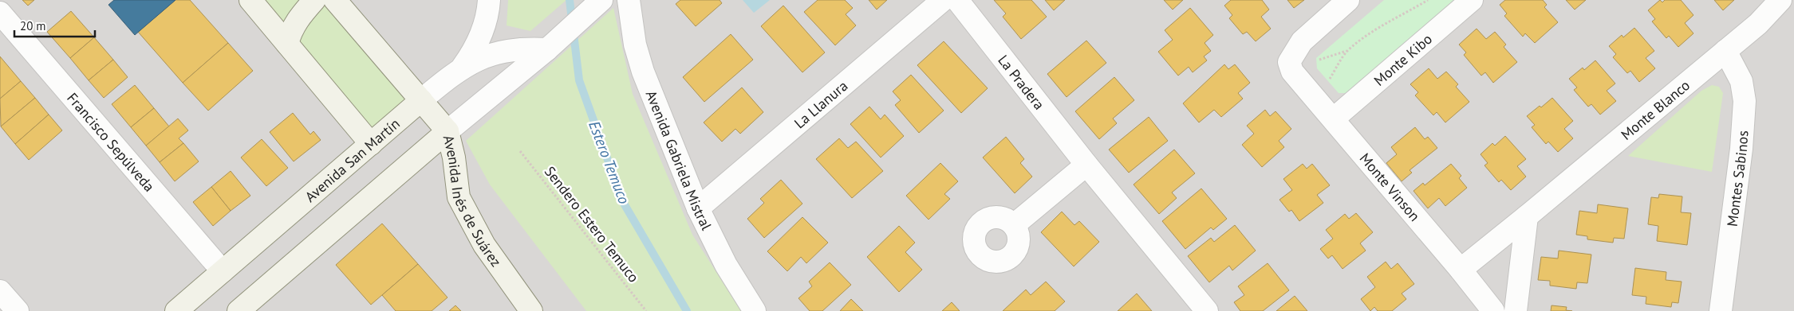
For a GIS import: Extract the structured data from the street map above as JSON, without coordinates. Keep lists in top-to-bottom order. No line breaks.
{"streets":{"main road":["Avenida San Martín","Avenida Inés de Suárez"],"street":["Monte Kibo","La Pradera","La Llanura","Monte Blanco","Francisco Sepúlveda","Avenida Gabriela Mistral","Montes Sabinos","Monte Vinson"],"path":["Sendero Estero Temuco"]},"crossings":[["Monte Kibo","Monte Vinson"],["La Llanura","Avenida Gabriela Mistral"],["Monte Blanco","Montes Sabinos"],["Monte Blanco","Monte Vinson"],["Francisco Sepúlveda","Avenida San Martín"],["Avenida San Martín","Avenida Inés de Suárez"]],"water":["Estero Temuco"],"scale_bar":"20 m"}
